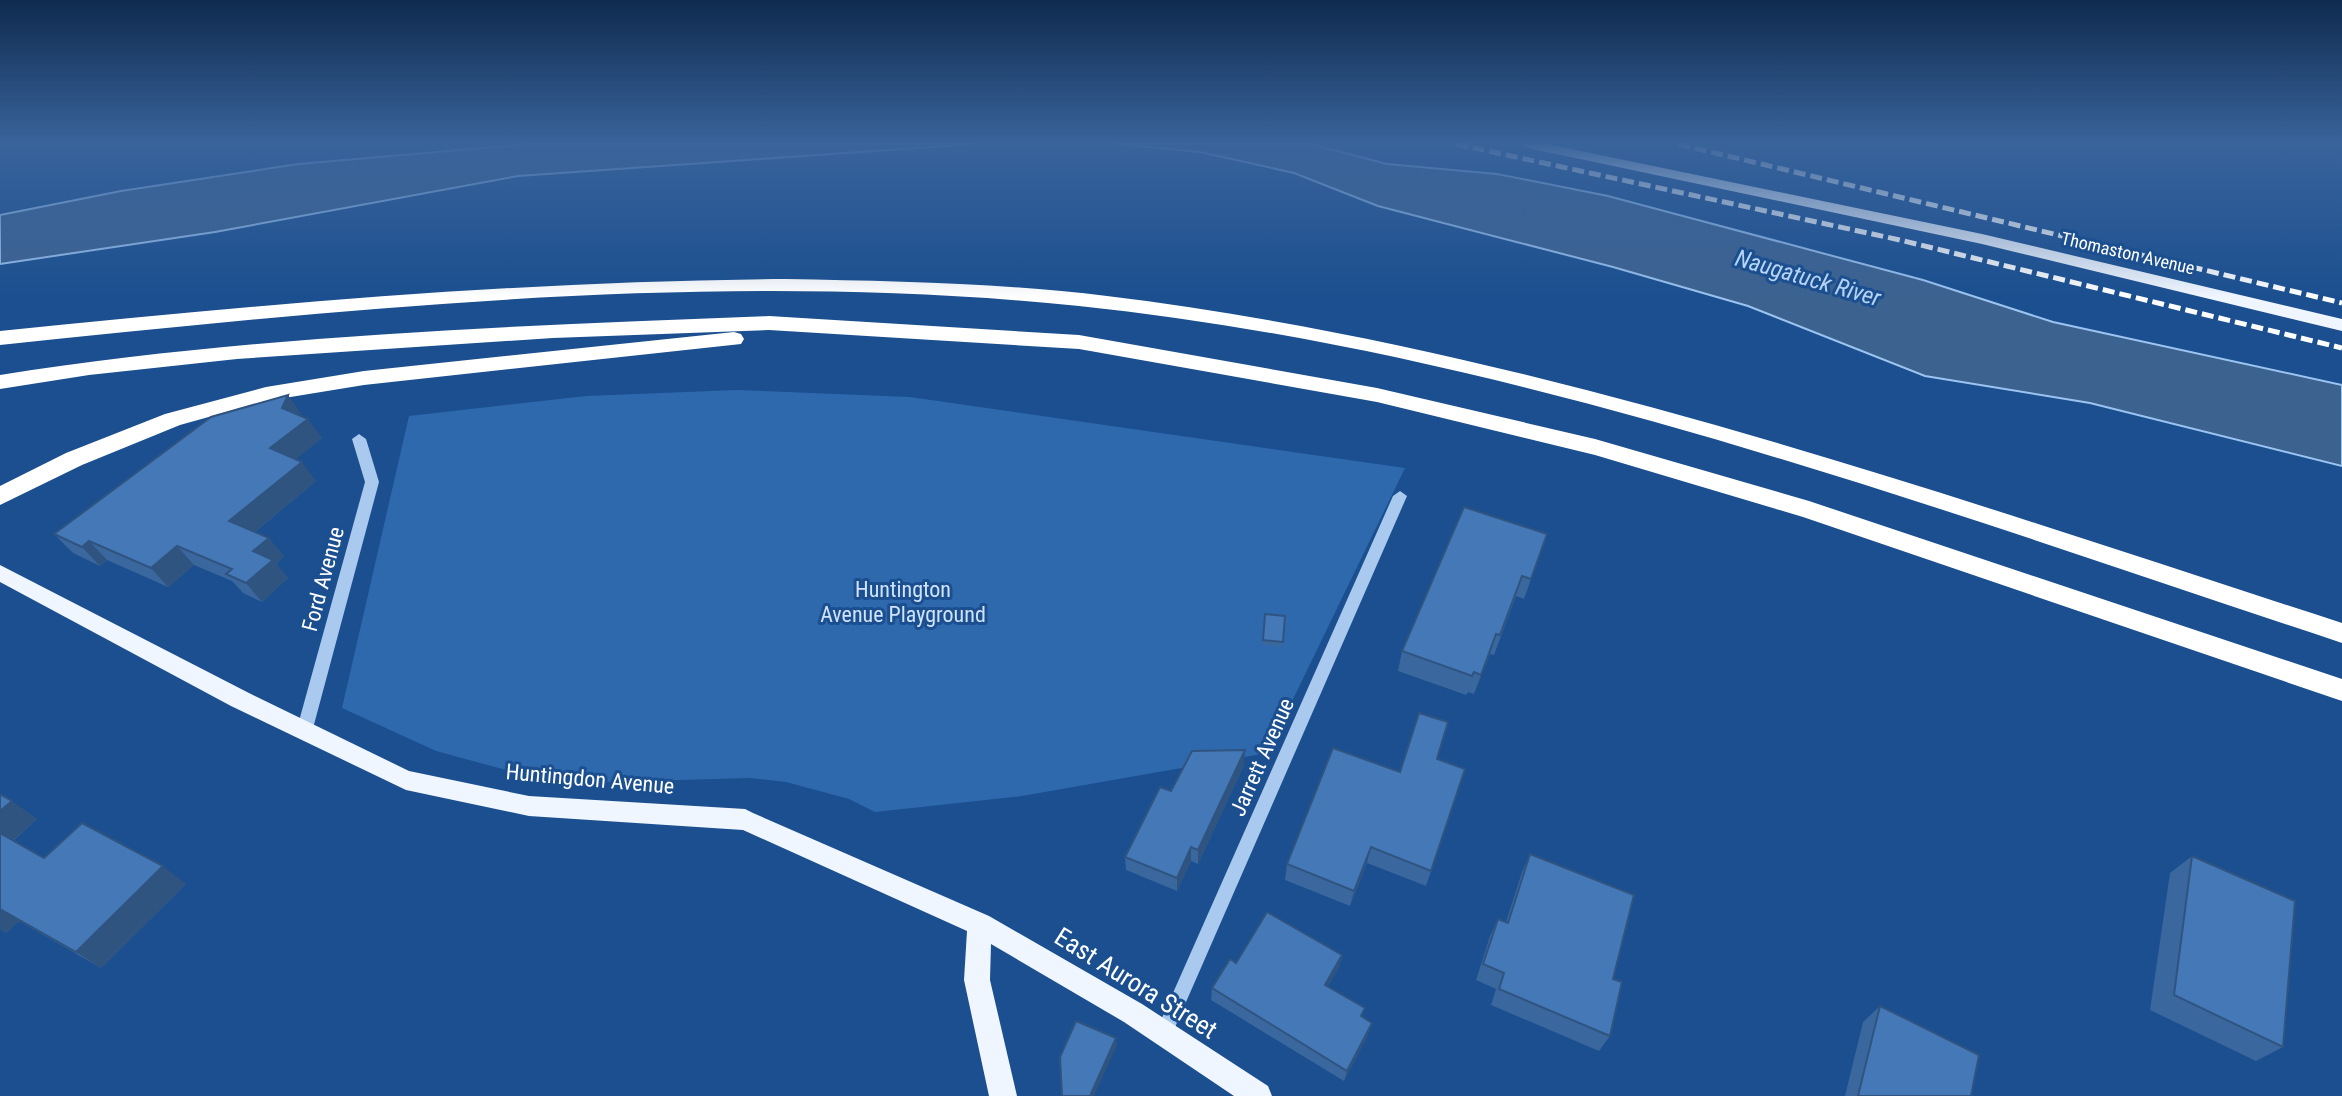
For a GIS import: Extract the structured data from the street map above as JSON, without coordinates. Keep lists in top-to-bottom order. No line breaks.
{"streets":{"main road":["Thomaston Avenue","Huntingdon Avenue","East Aurora Street"],"street":["Ford Avenue","Jarrett Avenue"]},"crossings":[["Ford Avenue","Huntingdon Avenue"],["Jarrett Avenue","East Aurora Street"],["Huntingdon Avenue","East Aurora Street"]],"water":["Naugatuck River"],"parks":["Huntington Avenue Playground"]}
